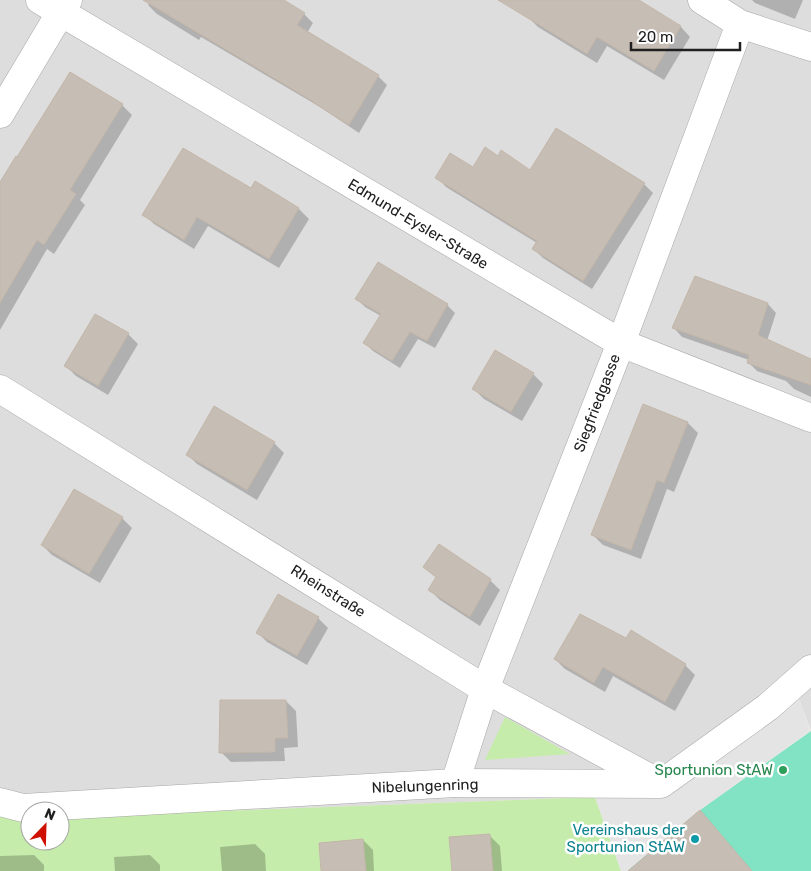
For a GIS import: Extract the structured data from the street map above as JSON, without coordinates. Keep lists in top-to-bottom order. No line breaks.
{"streets":{"street":["Edmund-Eysler-Straße","Siegfriedgasse","Rheinstraße","Nibelungenring"]},"crossings":[["Edmund-Eysler-Straße","Siegfriedgasse"],["Siegfriedgasse","Rheinstraße"],["Siegfriedgasse","Nibelungenring"],["Rheinstraße","Nibelungenring"]],"places":["Sportunion StAW","Vereinshaus der Sportunion StAW"],"scale_bar":"20 m","north":"top right"}
